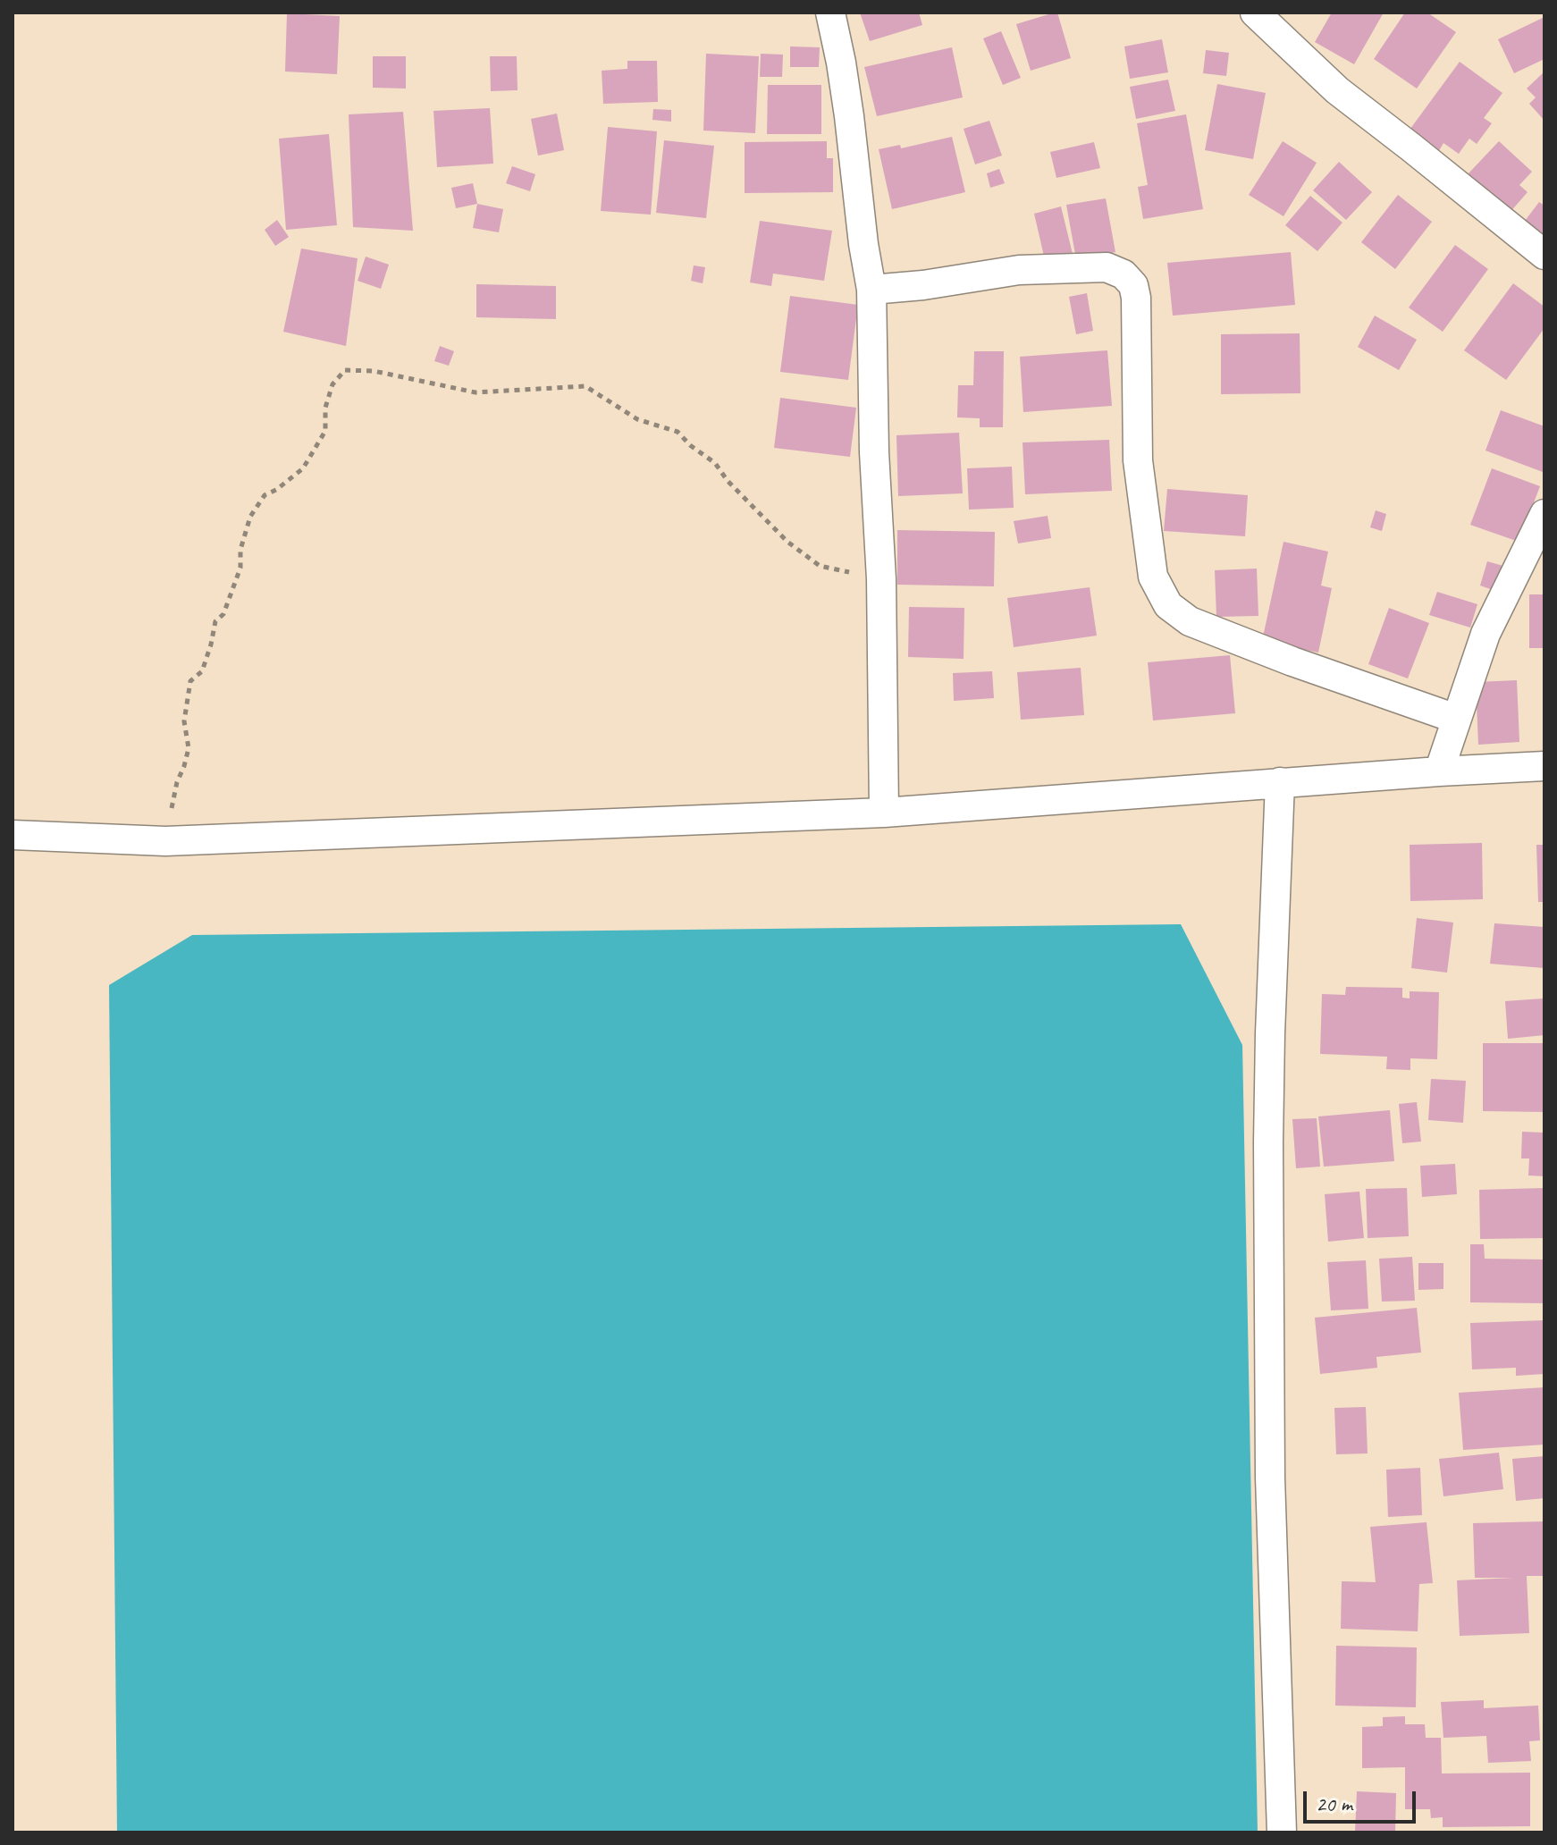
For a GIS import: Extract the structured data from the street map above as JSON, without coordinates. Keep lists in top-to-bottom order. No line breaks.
{"scale_bar":"20 m"}
